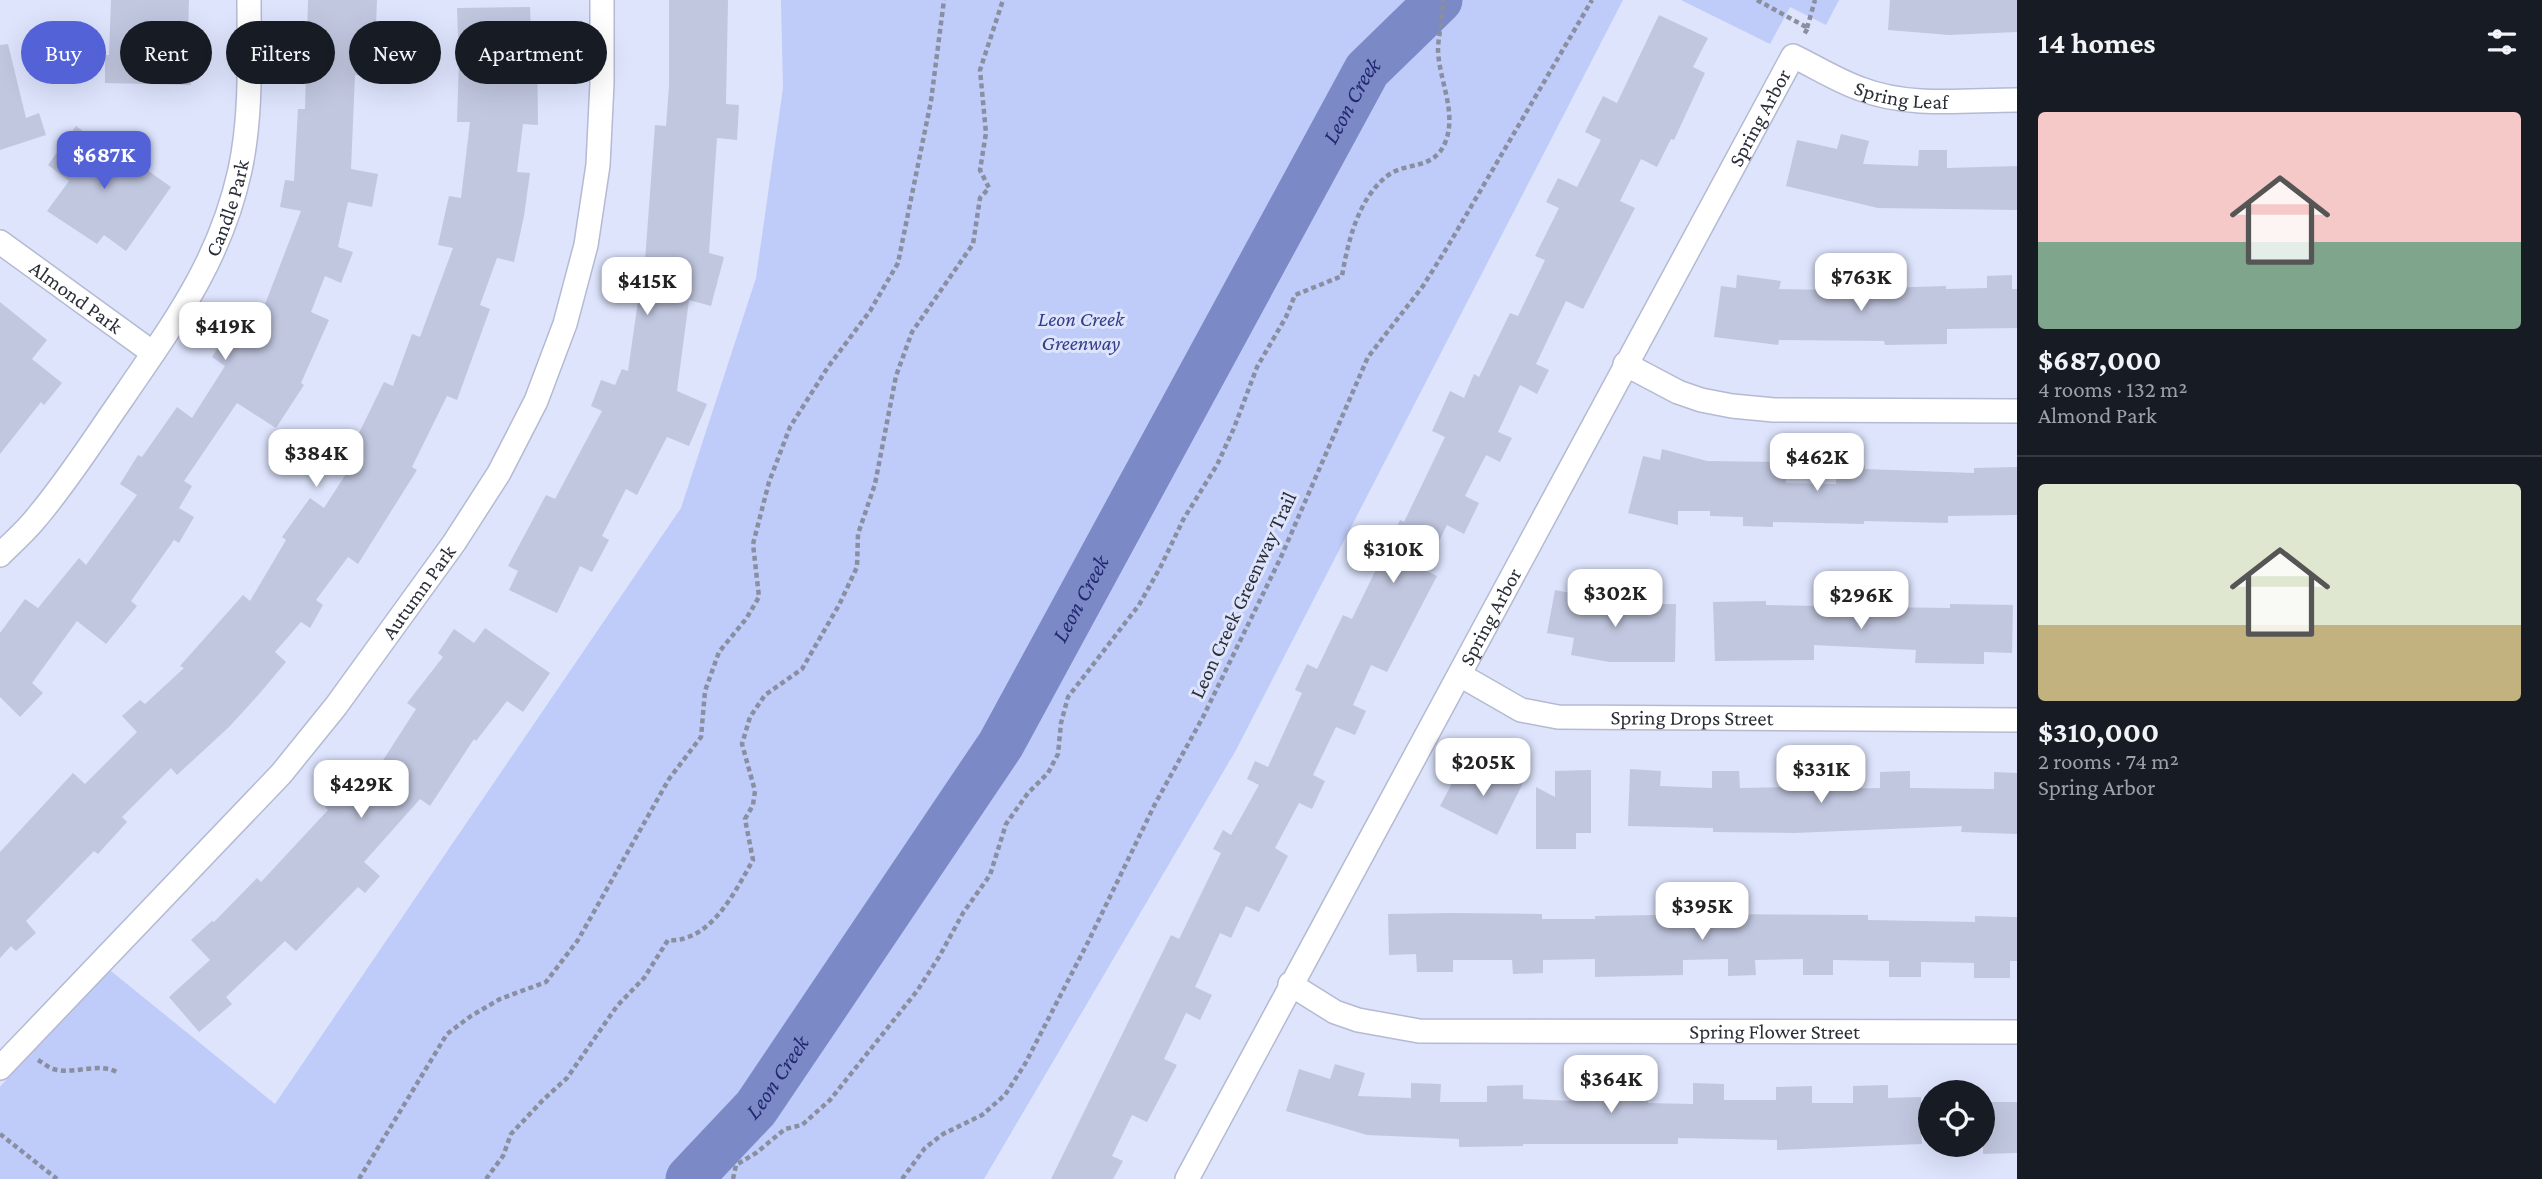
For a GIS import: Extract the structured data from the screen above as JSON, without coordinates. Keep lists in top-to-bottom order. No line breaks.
{"streets":{"street":["Spring Leaf","Spring Arbor","Candle Park","Almond Park","Autumn Park","Spring Drops Street","Spring Flower Street"],"path":["Leon Creek Greenway Trail"]},"crossings":[["Spring Leaf","Spring Arbor"],["Spring Arbor","Spring Drops Street"],["Spring Arbor","Spring Flower Street"],["Candle Park","Almond Park"]],"water":["Leon Creek"],"parks":["Leon Creek Greenway"],"page":{"heading":"14 homes","chip":["Buy","Rent","Filters","New","Apartment"],"list":[{"name":"$687,000","note":"4 rooms · 132 m² · Almond Park"},{"name":"$310,000","note":"2 rooms · 74 m² · Spring Arbor"}],"price":["$687K","$763K","$415K","$419K","$384K","$462K","$310K","$302K","$296K","$205K","$331K","$429K","$395K","$364K"]}}
